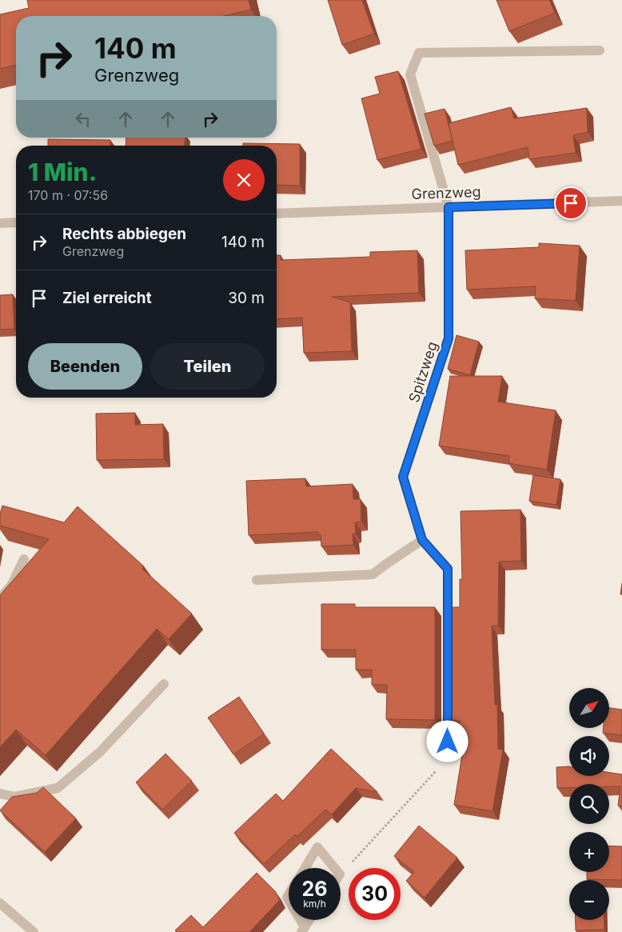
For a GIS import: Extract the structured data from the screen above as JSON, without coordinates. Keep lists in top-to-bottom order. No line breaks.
{"streets":{"street":["Grenzweg","Spitzweg"]},"crossings":[["Grenzweg","Spitzweg"]],"north":"top right","page":{"turn":["140 m","Grenzweg"],"heading":["1 Min.","170 m · 07:56"],"list":[{"name":"Rechts abbiegen","note":"Grenzweg","value":"140 m"},{"name":"Ziel erreicht","value":"30 m"}],"buttons":["Beenden","Teilen"],"map_buttons":["+","−"],"speed":"26 km/h","limit":"30"}}
